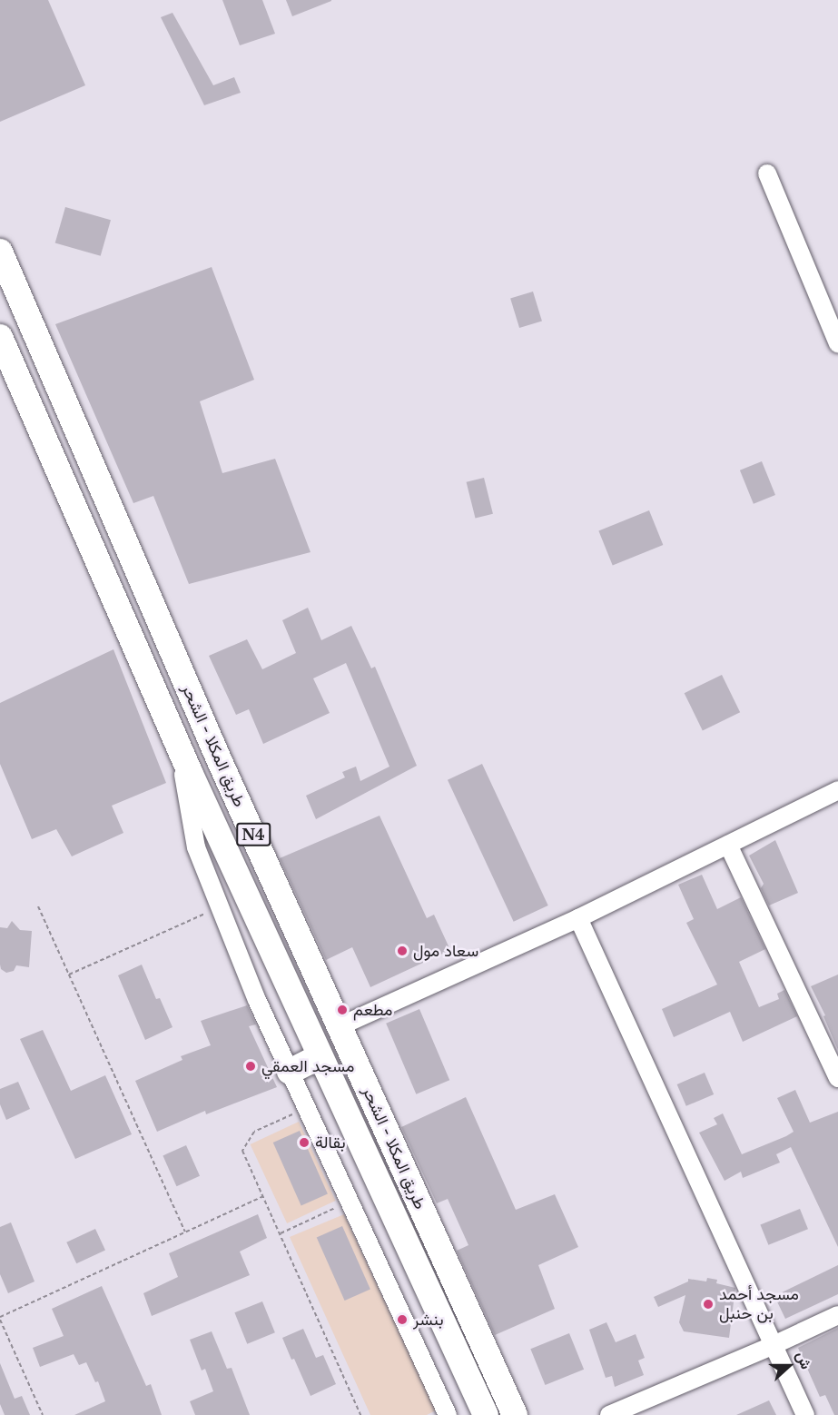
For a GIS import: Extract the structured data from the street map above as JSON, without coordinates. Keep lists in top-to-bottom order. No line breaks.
{"streets":{"highway":["طريق المكلا - الشحر","N4"]},"places":["سعاد مول","مطعم","مسجد العمقي","بقالة","مسجد أحمد بن حنبل","بنشر"],"north":"right"}
